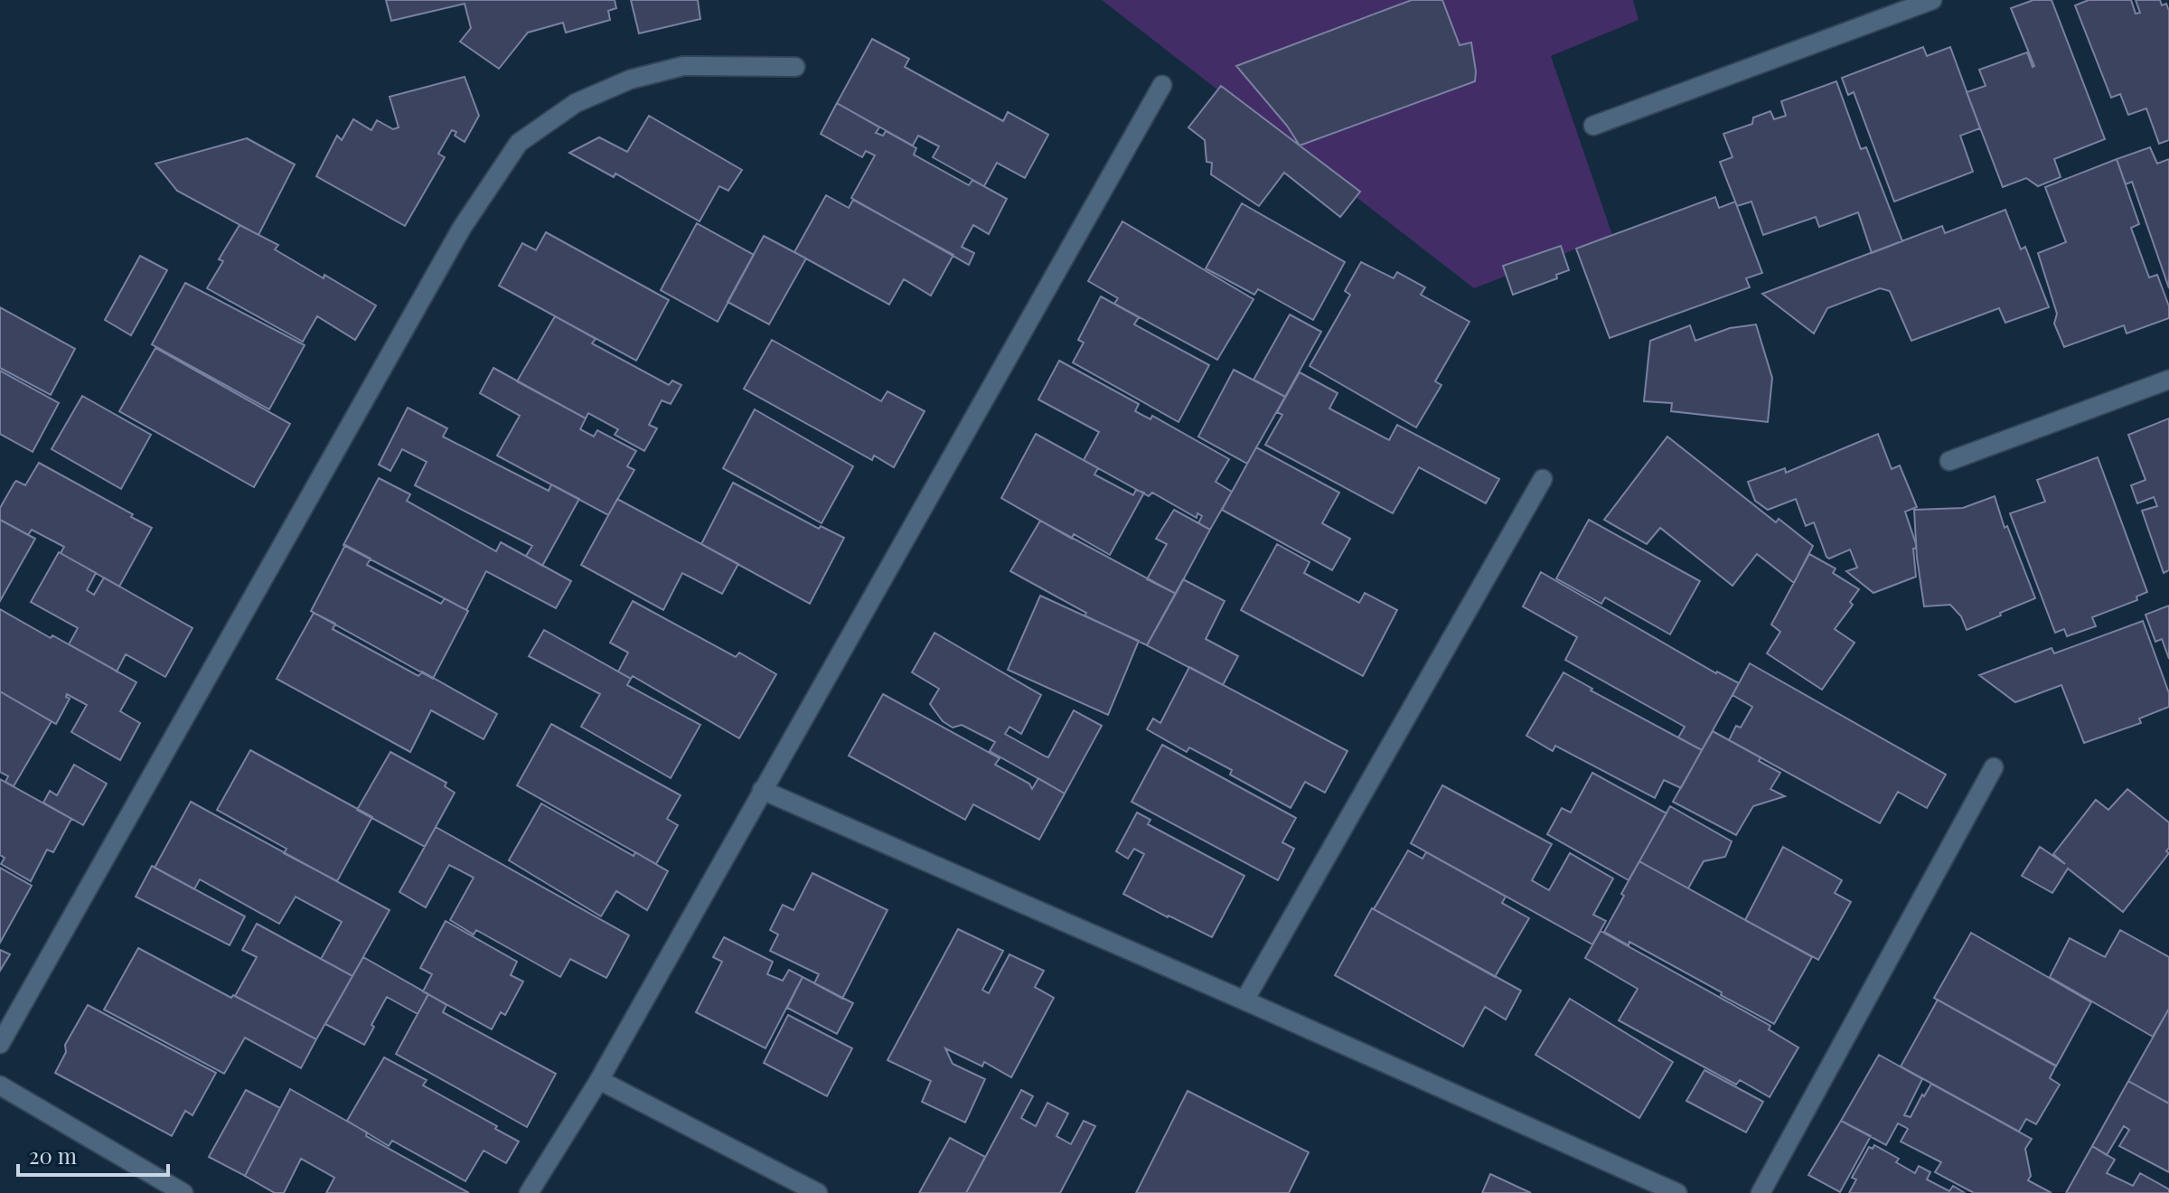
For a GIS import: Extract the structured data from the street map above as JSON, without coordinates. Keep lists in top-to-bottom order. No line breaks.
{"scale_bar":"20 m"}
